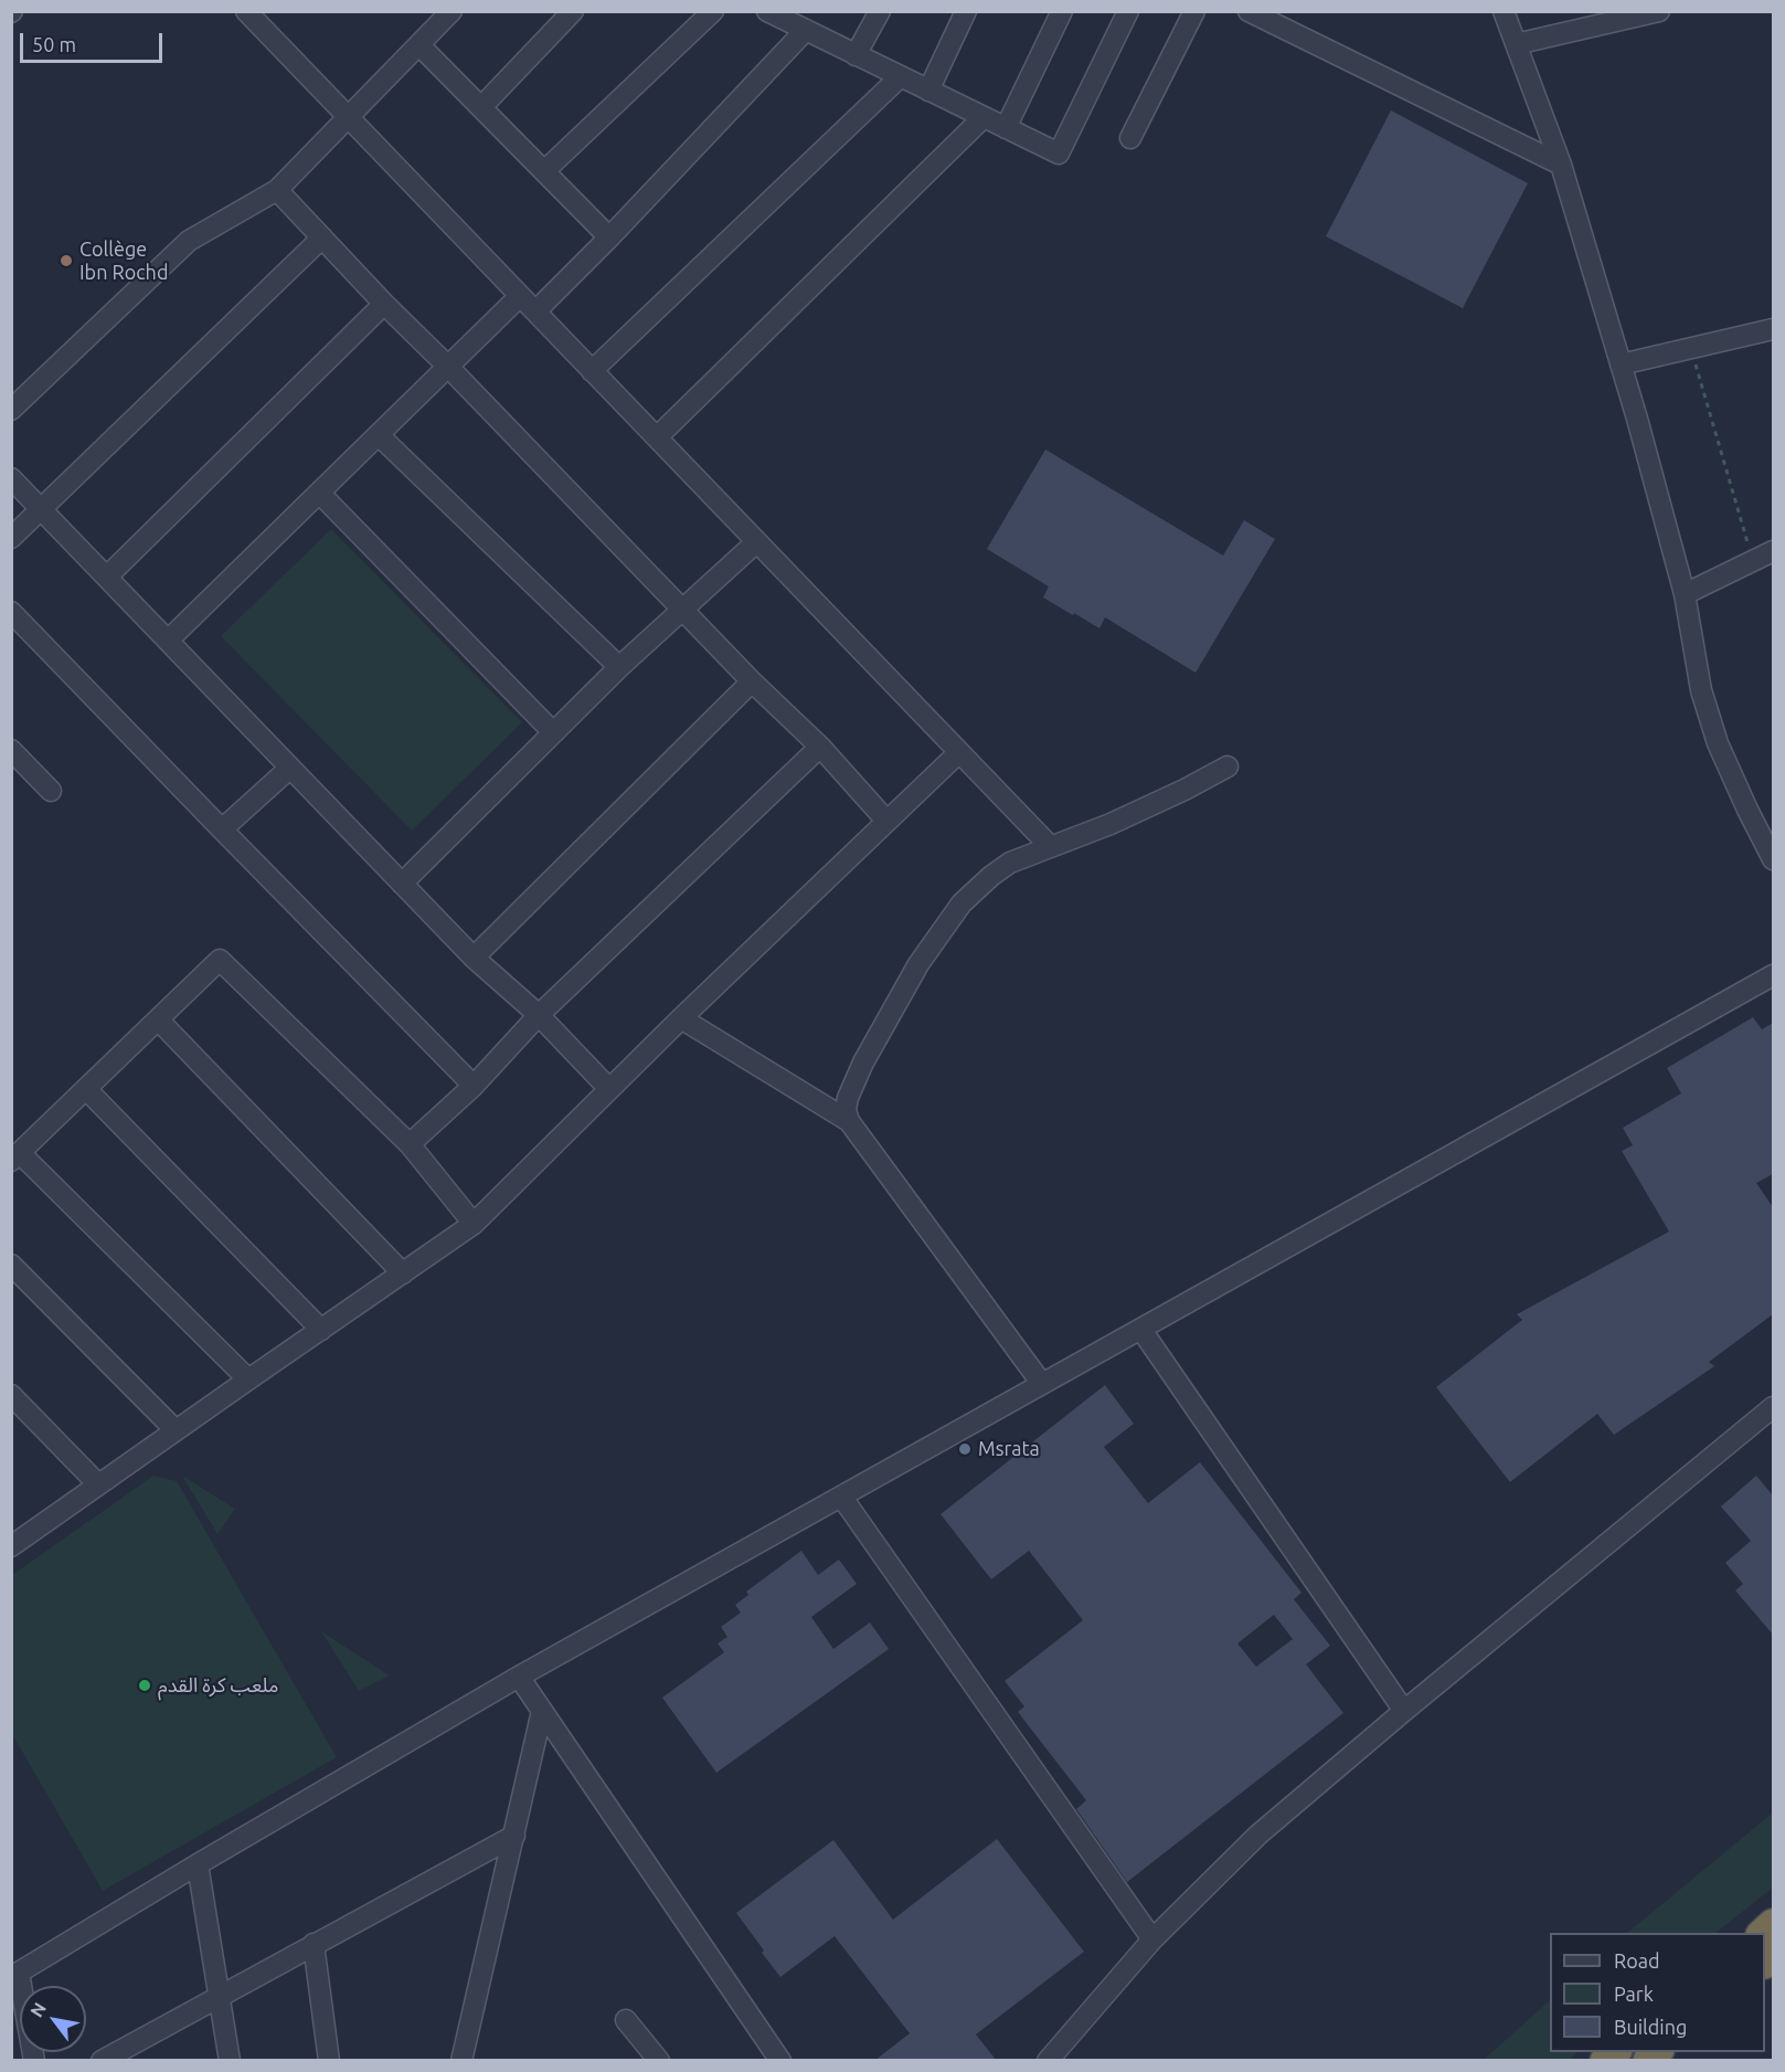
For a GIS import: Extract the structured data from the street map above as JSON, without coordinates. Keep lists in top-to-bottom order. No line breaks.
{"places":["Collège Ibn Rochd","Msrata","ملعب كرة القدم"],"legend":["Road","Park","Building"],"scale_bar":"50 m","north":"top left"}
